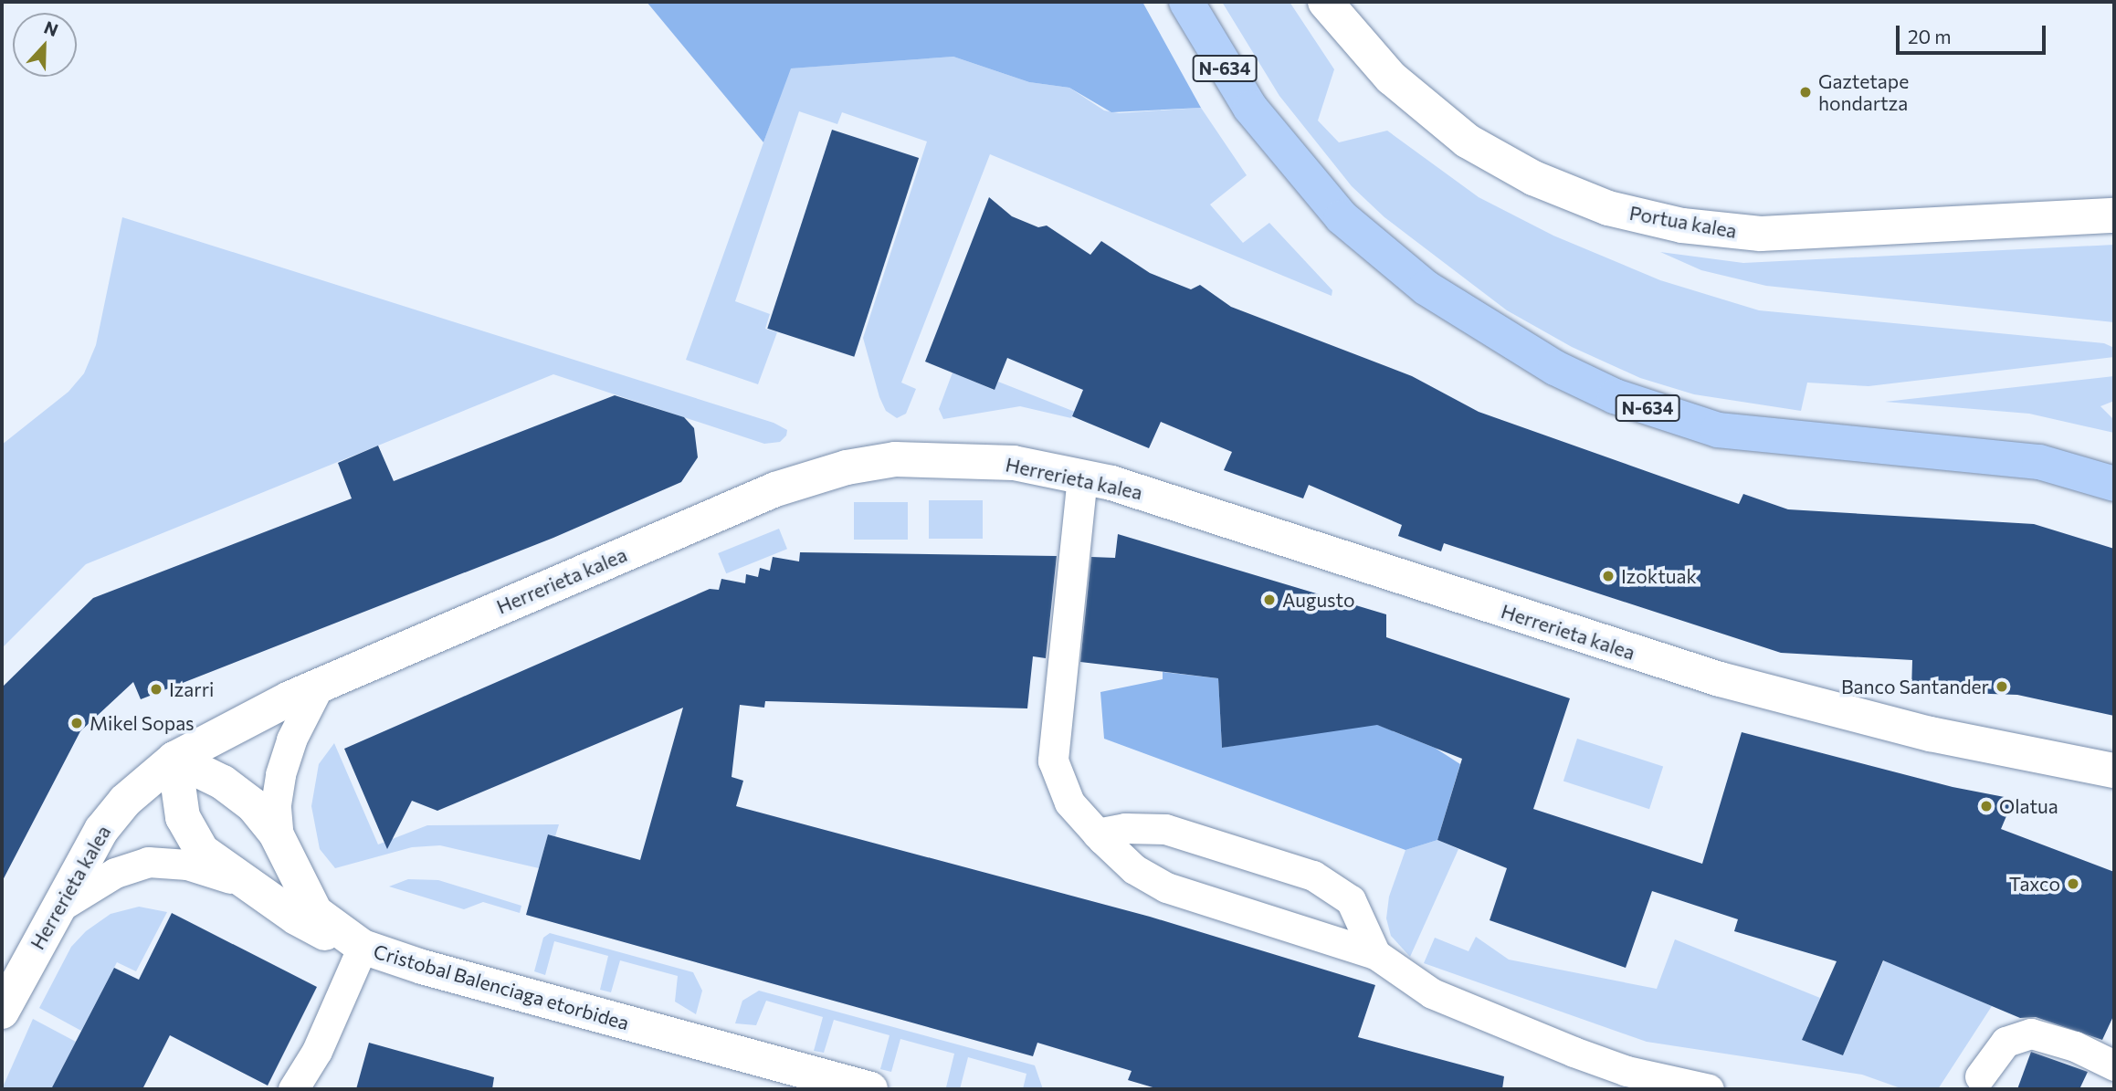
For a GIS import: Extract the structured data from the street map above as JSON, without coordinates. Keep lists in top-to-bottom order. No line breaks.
{"streets":{"highway":["N-634"],"street":["Portua kalea","Herrerieta kalea","Cristobal Balenciaga etorbidea"]},"crossings":[["Herrerieta kalea","Cristobal Balenciaga etorbidea"]],"places":["Gaztetape hondartza","Izoktuak","Augusto","Banco Santander","Izarri","Mikel Sopas","Olatua","Taxco"],"scale_bar":"20 m","north":"top"}
